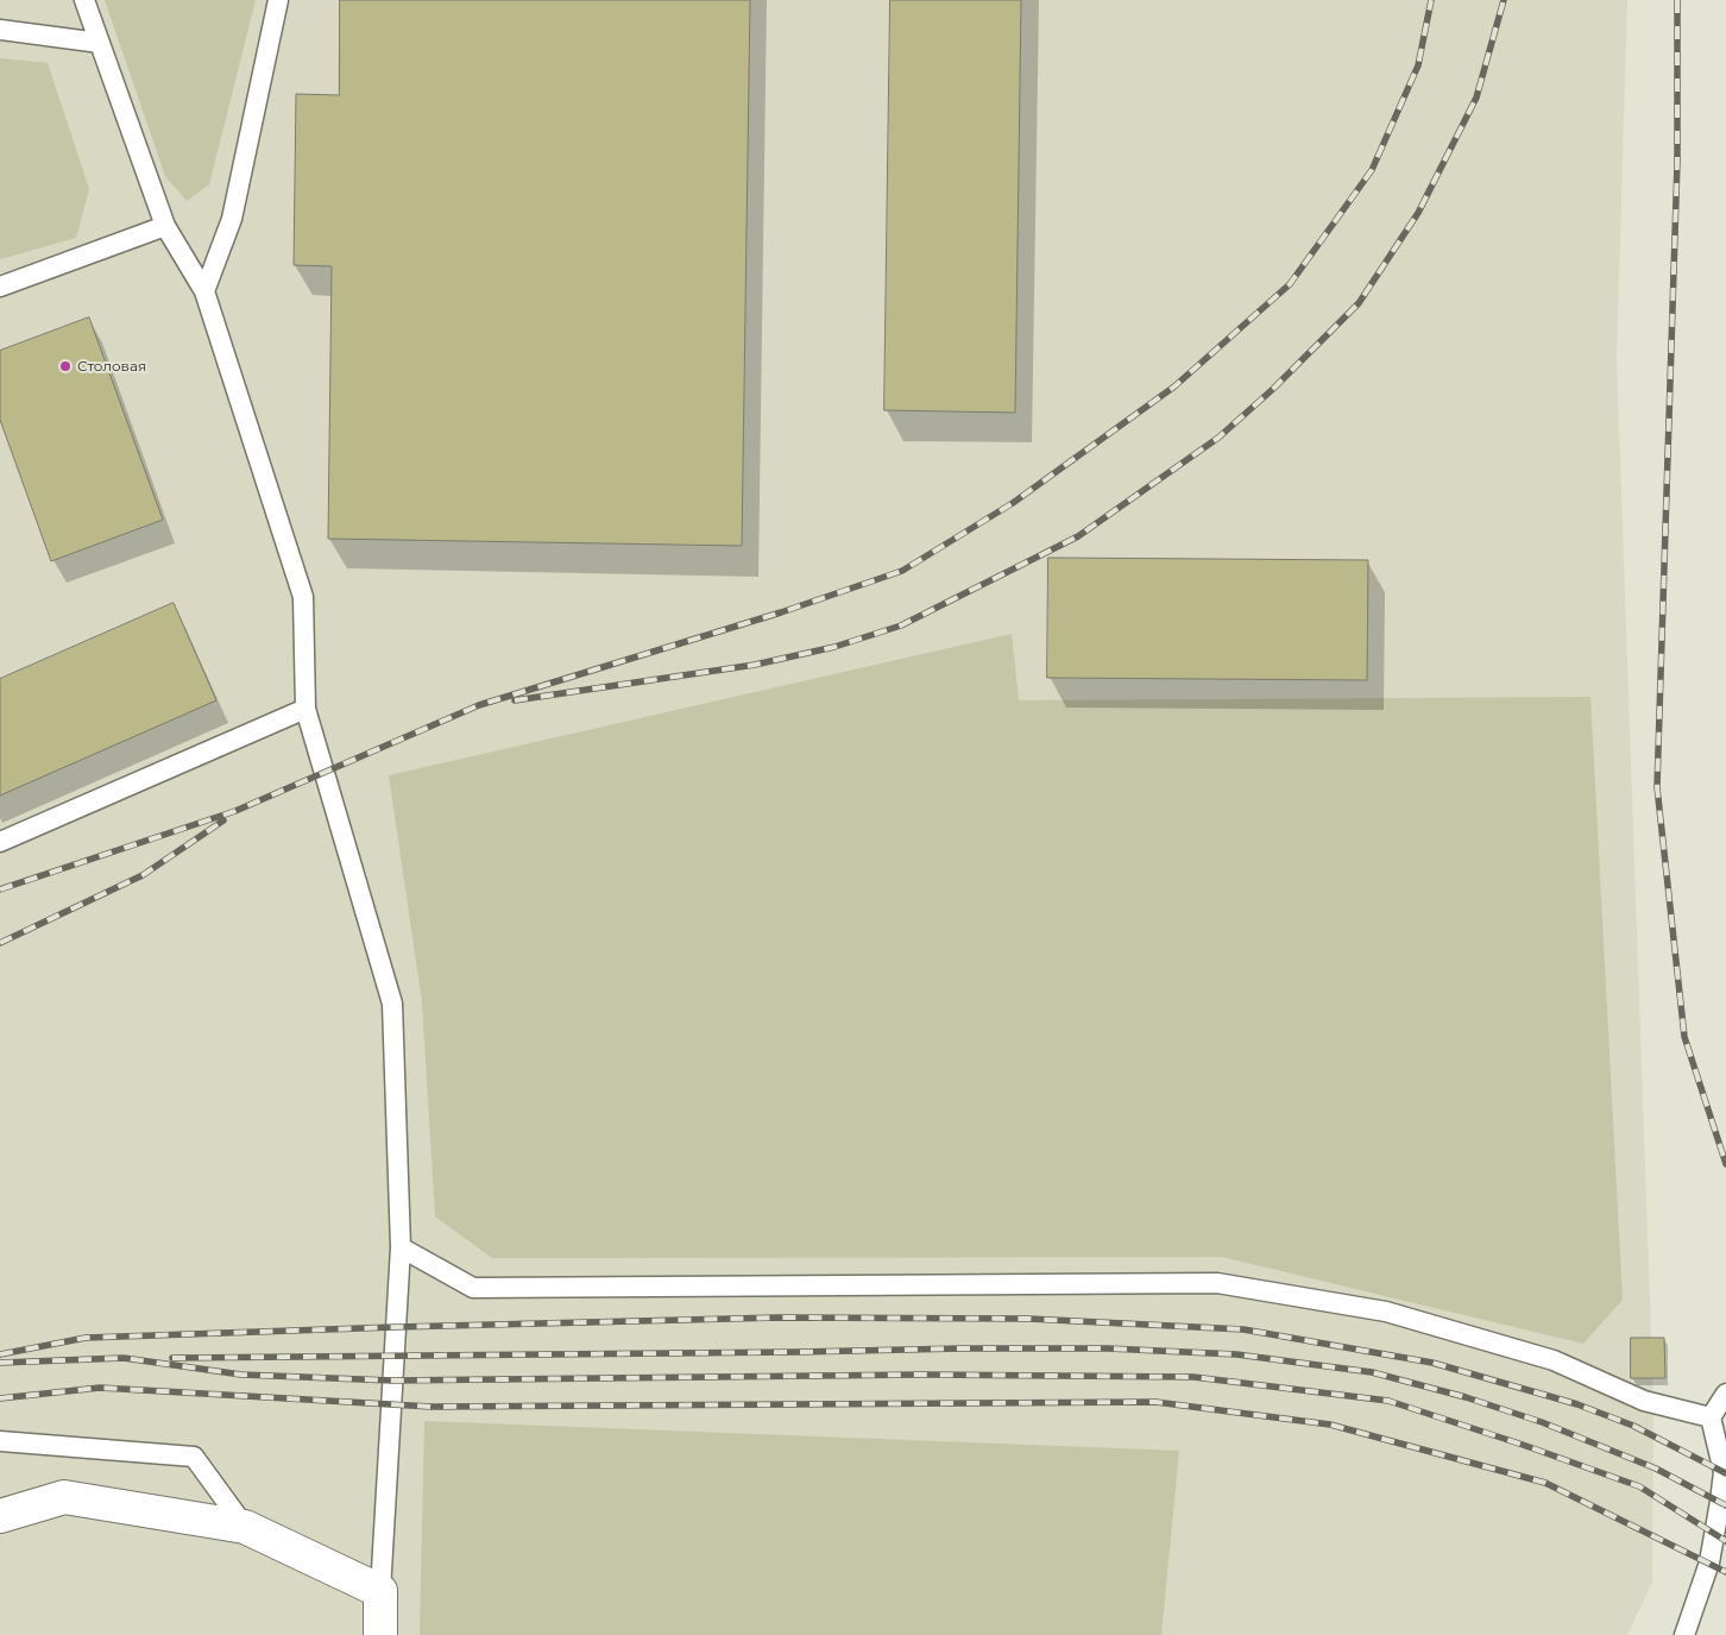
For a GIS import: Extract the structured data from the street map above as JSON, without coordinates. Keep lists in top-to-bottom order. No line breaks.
{"places":["Столовая"]}
